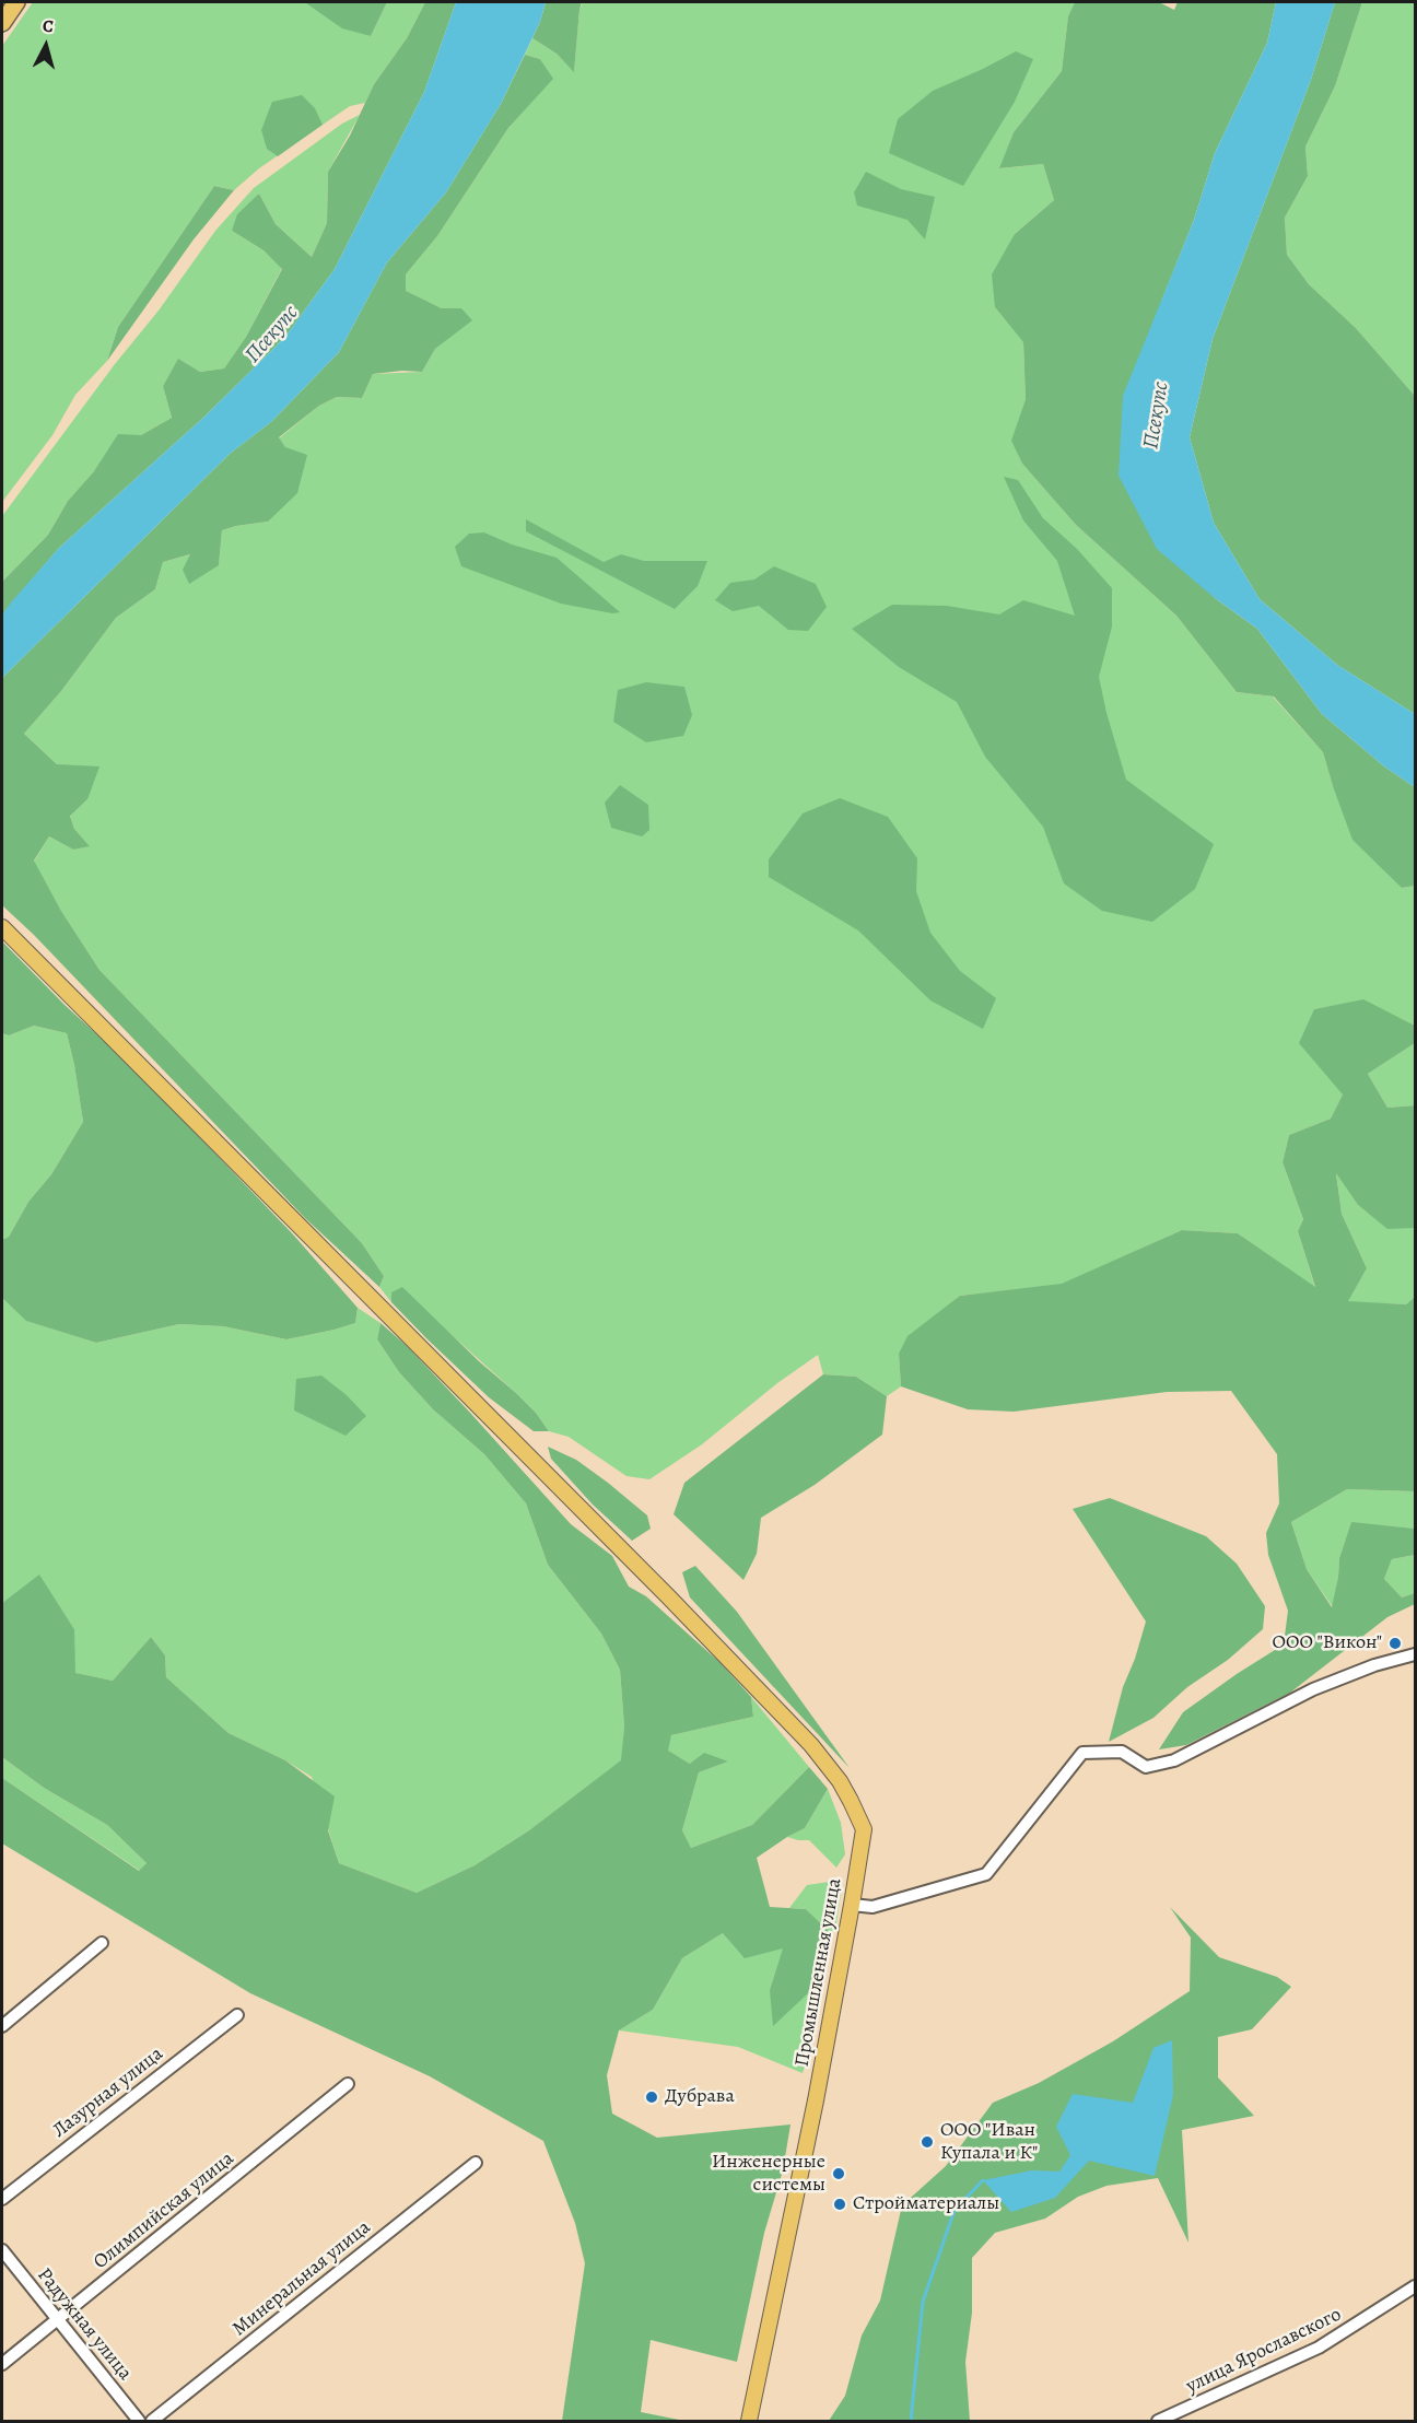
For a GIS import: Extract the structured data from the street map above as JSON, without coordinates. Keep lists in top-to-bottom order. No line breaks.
{"streets":{"main road":["Промышленная улица"],"street":["Лазурная улица","Олимпийская улица","Минеральная улица","Радужная улица","улица Ярославского"]},"crossings":[["Олимпийская улица","Радужная улица"]],"water":["Псекупс"],"places":["ООО \"Викон\"","Дубрава","ООО \"Иван Купала и К\"","Инженерные системы","Стройматериалы"],"north":"top"}
